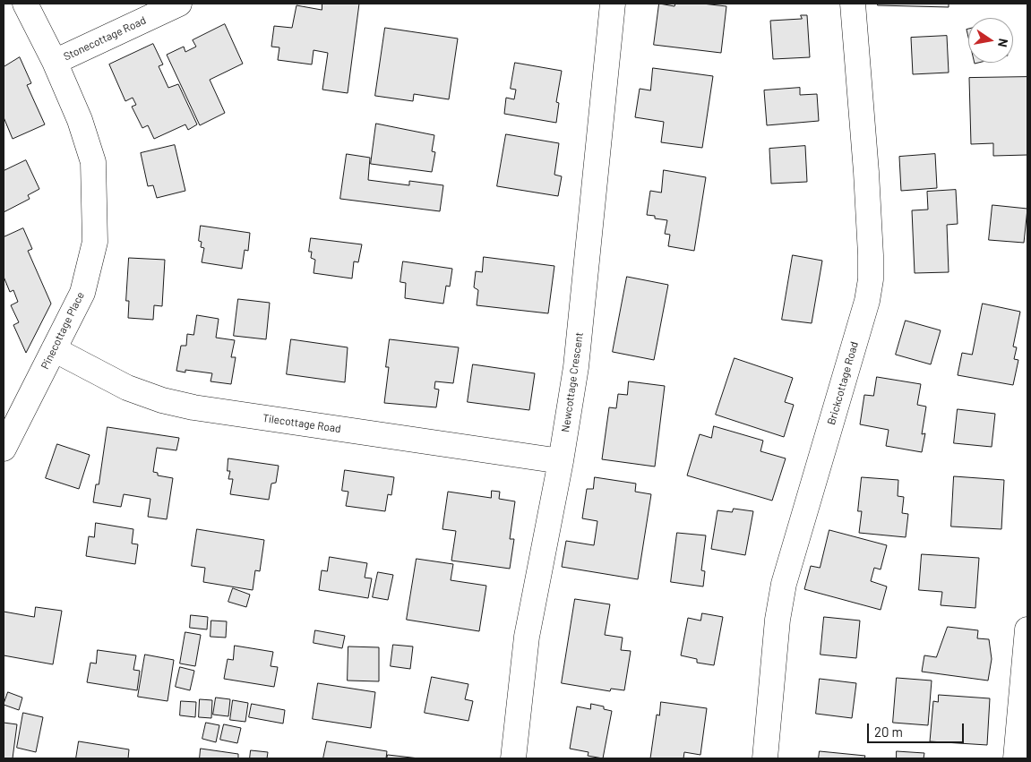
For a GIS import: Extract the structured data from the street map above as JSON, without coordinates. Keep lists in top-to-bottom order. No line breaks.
{"streets":{"street":["Stonecottage Road","Pinecottage Place","Newcottage Crescent","Brickcottage Road","Tilecottage Road"]},"crossings":[["Stonecottage Road","Pinecottage Place"],["Pinecottage Place","Tilecottage Road"],["Newcottage Crescent","Tilecottage Road"]],"scale_bar":"20 m","north":"right"}
